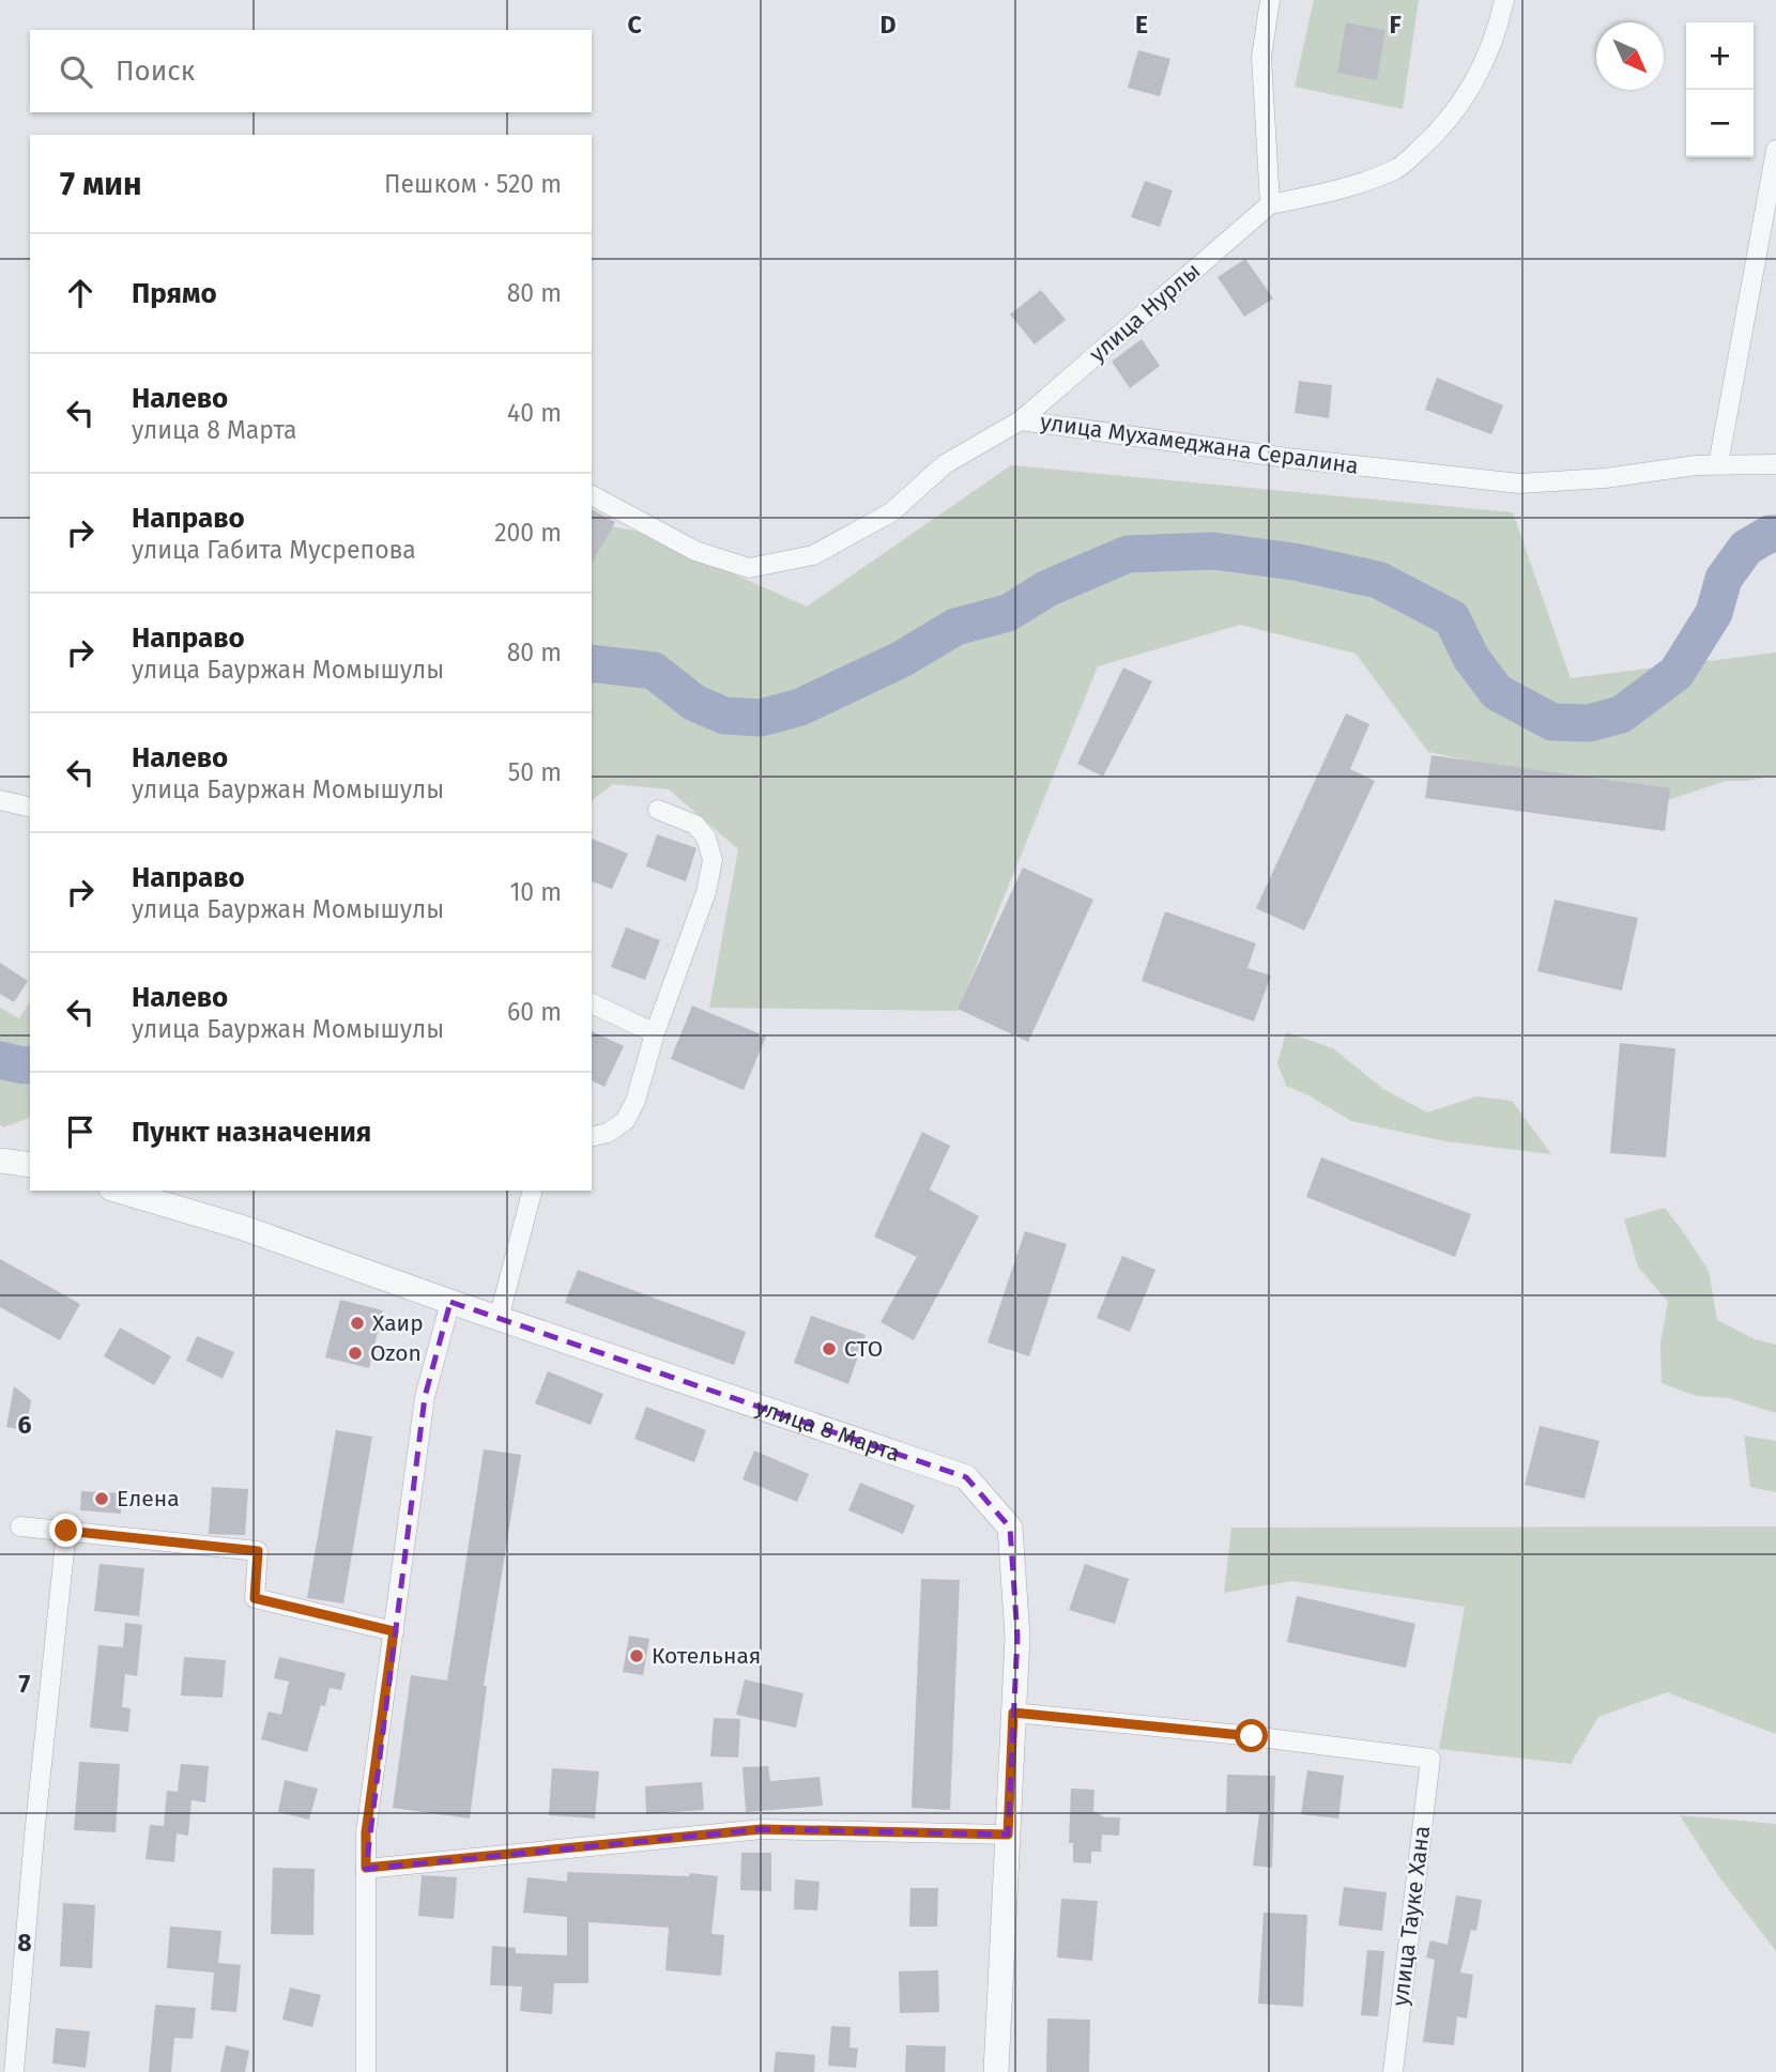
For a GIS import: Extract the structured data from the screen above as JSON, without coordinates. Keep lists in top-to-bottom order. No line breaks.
{"streets":{"street":["улица Нурлы","улица Мухамеджана Сералина","улица 8 Марта","улица Тауке Хана"]},"crossings":[["улица Нурлы","улица Мухамеджана Сералина"],["улица 8 Марта","улица Тауке Хана"]],"places":["Хаир","СТО","Ozon","Елена","Котельная"],"north":"bottom right","page":{"map_buttons":["+","−"],"search":"Поиск","heading":["7 мин","Пешком · 520 m"],"list":[["Прямо","80 m"],["Налево","улица 8 Марта","40 m"],["Направо","улица Габита Мусрепова","200 m"],["Направо","улица Бауржан Момышулы","80 m"],["Налево","улица Бауржан Момышулы","50 m"],["Направо","улица Бауржан Момышулы","10 m"],["Налево","улица Бауржан Момышулы","60 m"],"Пункт назначения"]},"grid":{"columns":["C","D","E","F"],"rows":["6","7","8"]}}
